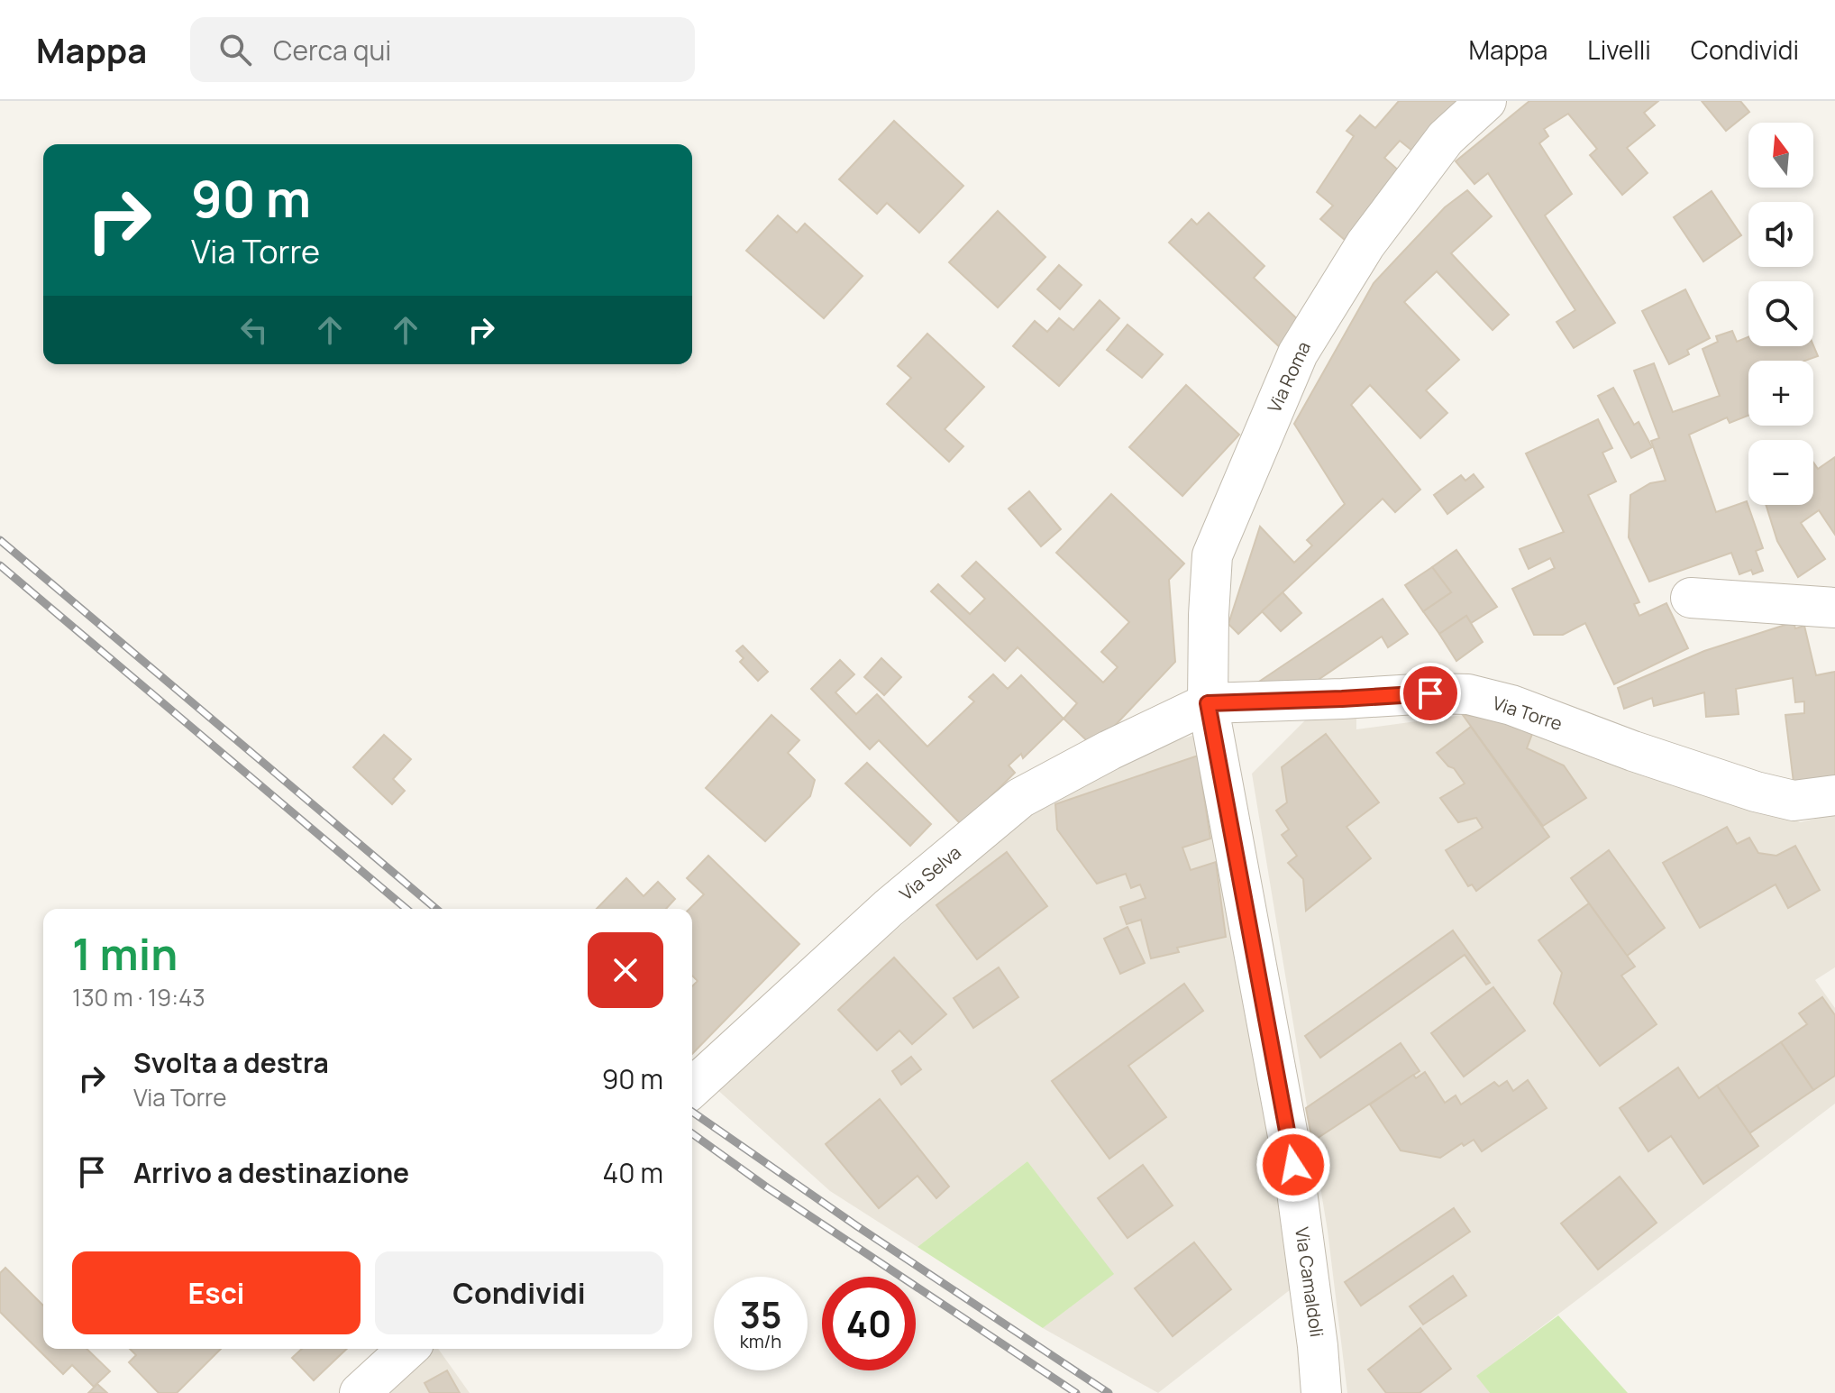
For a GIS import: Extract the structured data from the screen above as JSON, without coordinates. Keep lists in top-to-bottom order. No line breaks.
{"streets":{"street":["Via Roma","Via Torre","Via Selva","Via Camaldoli"]},"crossings":[["Via Roma","Via Torre"],["Via Roma","Via Selva"],["Via Roma","Via Camaldoli"],["Via Torre","Via Selva"],["Via Torre","Via Camaldoli"],["Via Selva","Via Camaldoli"]],"north":"top","page":{"header":"Mappa","search":"Cerca qui","nav":["Mappa","Livelli","Condividi"],"map_buttons":["+","−"],"turn":["90 m","Via Torre"],"heading":["1 min","130 m · 19:43"],"list":[{"name":"Svolta a destra","note":"Via Torre","value":"90 m"},{"name":"Arrivo a destinazione","value":"40 m"}],"buttons":["Esci","Condividi"],"speed":"35 km/h","limit":"40"}}
